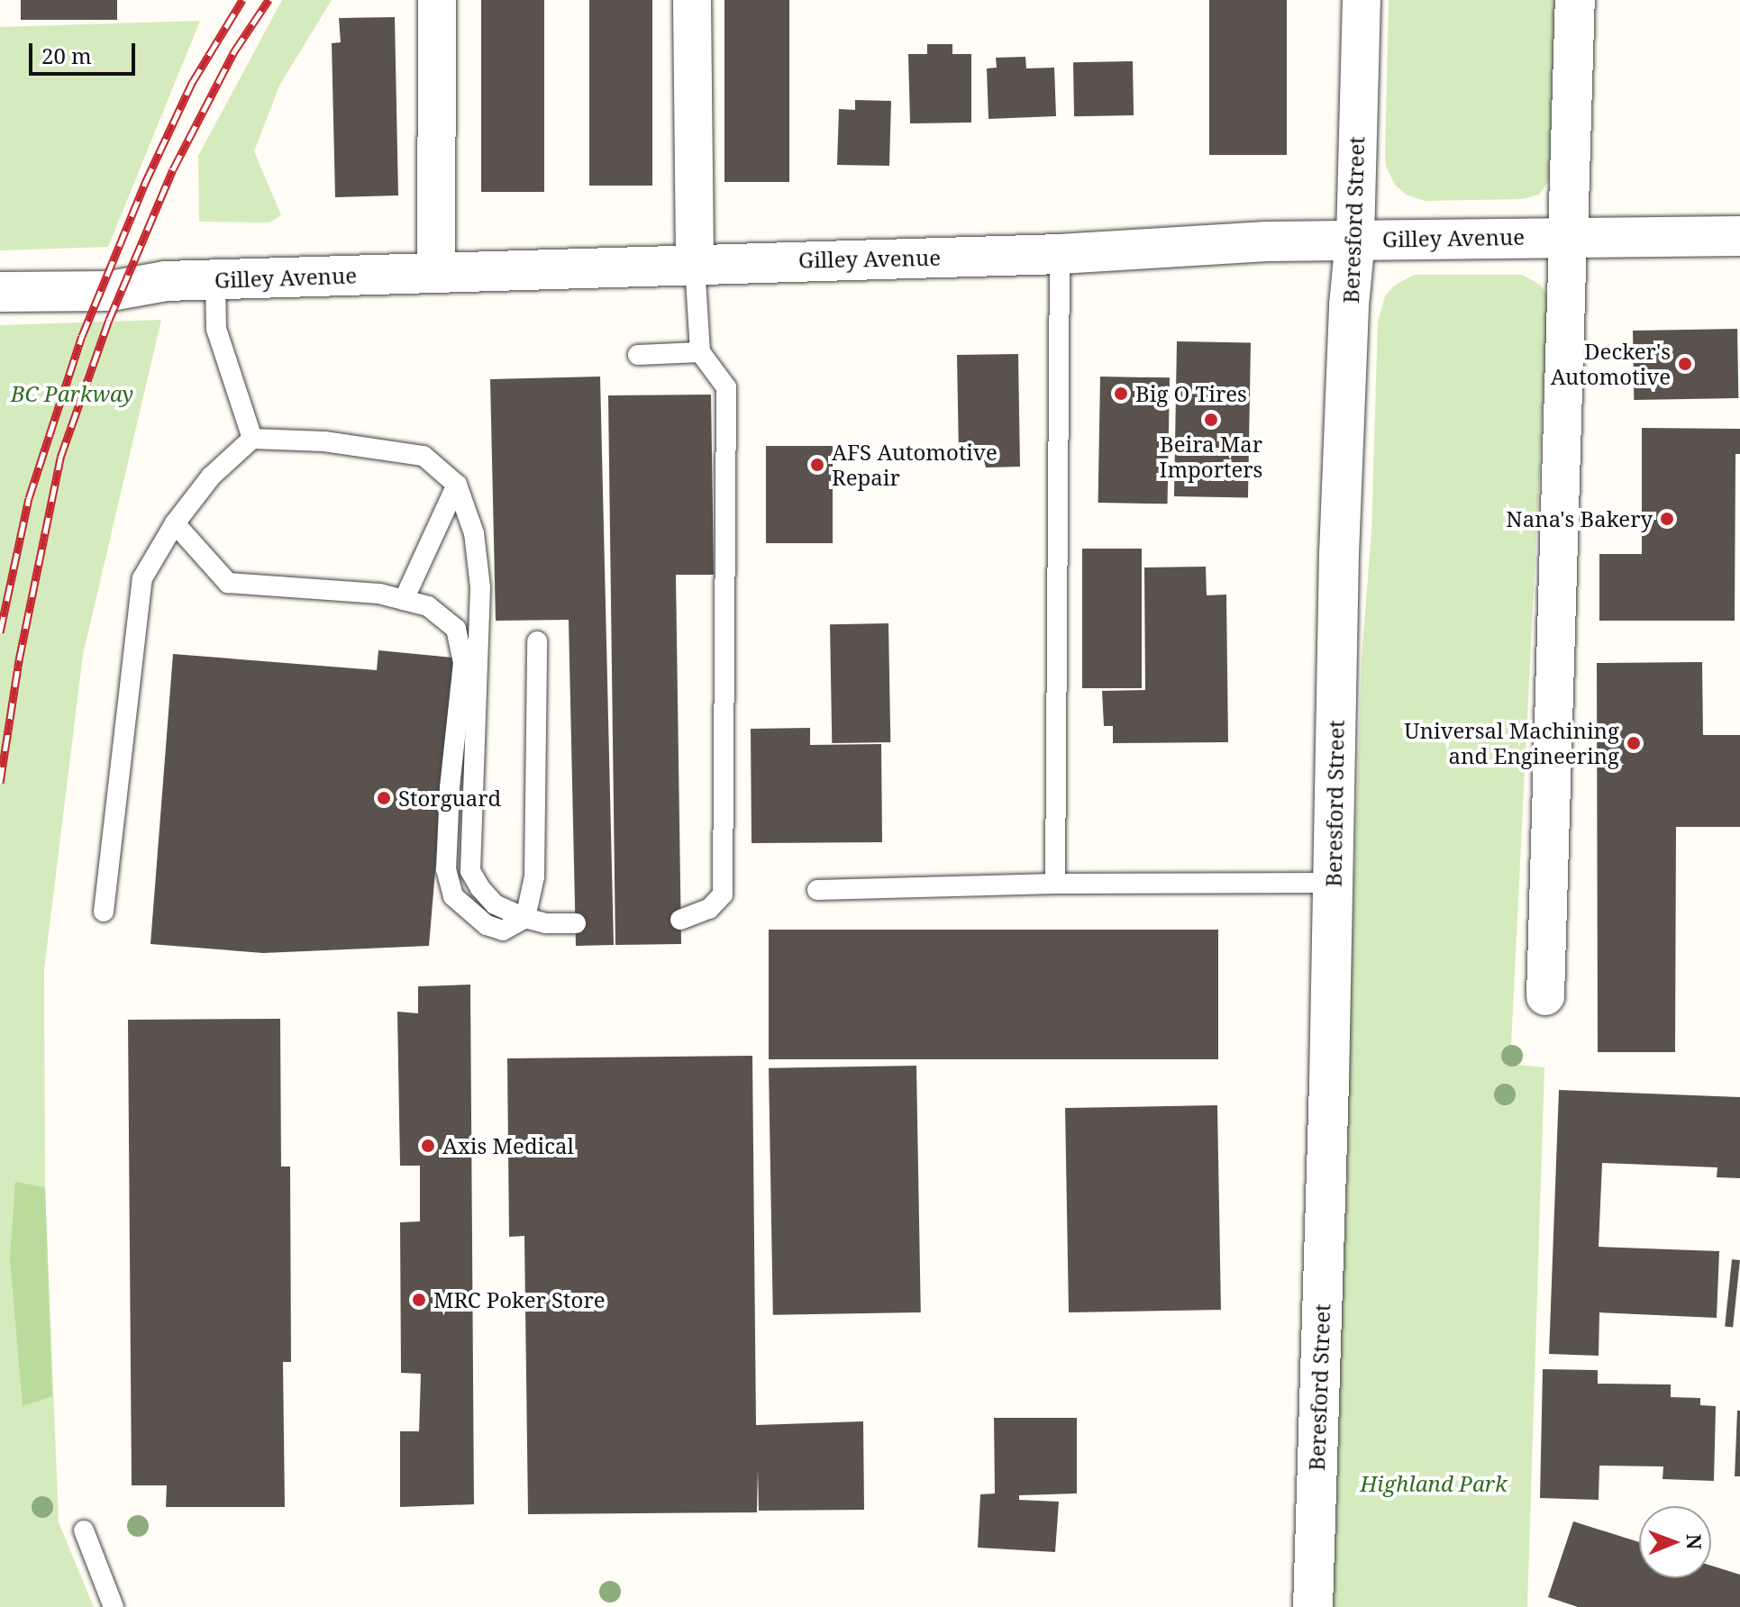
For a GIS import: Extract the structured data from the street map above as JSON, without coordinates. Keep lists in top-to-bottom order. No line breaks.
{"streets":{"street":["Beresford Street","Gilley Avenue"]},"crossings":[["Beresford Street","Gilley Avenue"]],"parks":["BC Parkway","Highland Park"],"places":["Decker's Automotive","Big O Tires","Beira Mar Importers","AFS Automotive Repair","Nana's Bakery","Universal Machining and Engineering","Storguard","Axis Medical","MRC Poker Store"],"scale_bar":"20 m","north":"right"}
